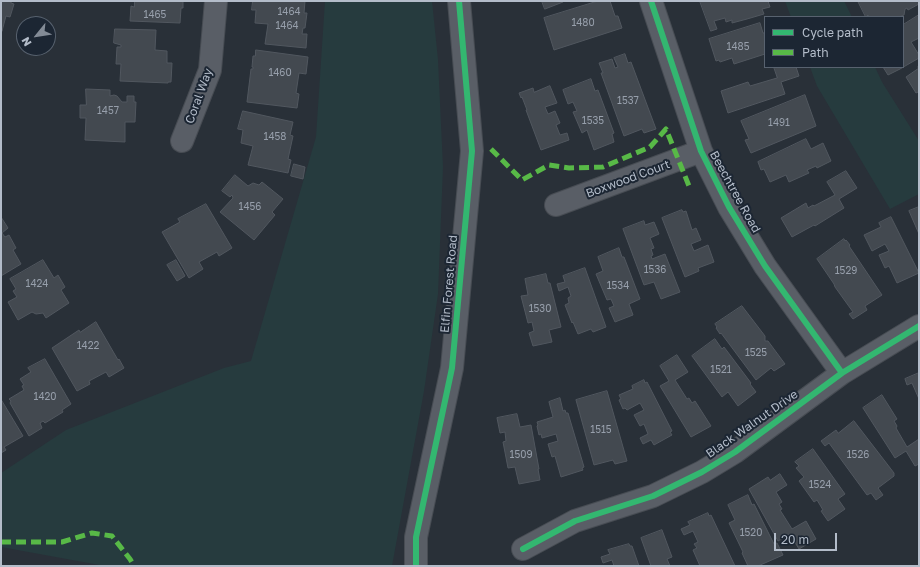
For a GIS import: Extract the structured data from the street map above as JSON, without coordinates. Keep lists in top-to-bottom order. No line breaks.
{"streets":{"street":["Coral Way","Boxwood Court","Beechtree Road","Elfin Forest Road","Black Walnut Drive"]},"crossings":[["Boxwood Court","Beechtree Road"],["Beechtree Road","Black Walnut Drive"]],"house_numbers":["1464","1465","1480","1464","1485","1460","1537","1457","1535","1491","1458","1456","1536","1529","1424","1534","1530","1422","1525","1521","1420","1515","1509","1526","1524","1520"],"legend":["Cycle path","Path"],"scale_bar":"20 m","north":"bottom left"}
